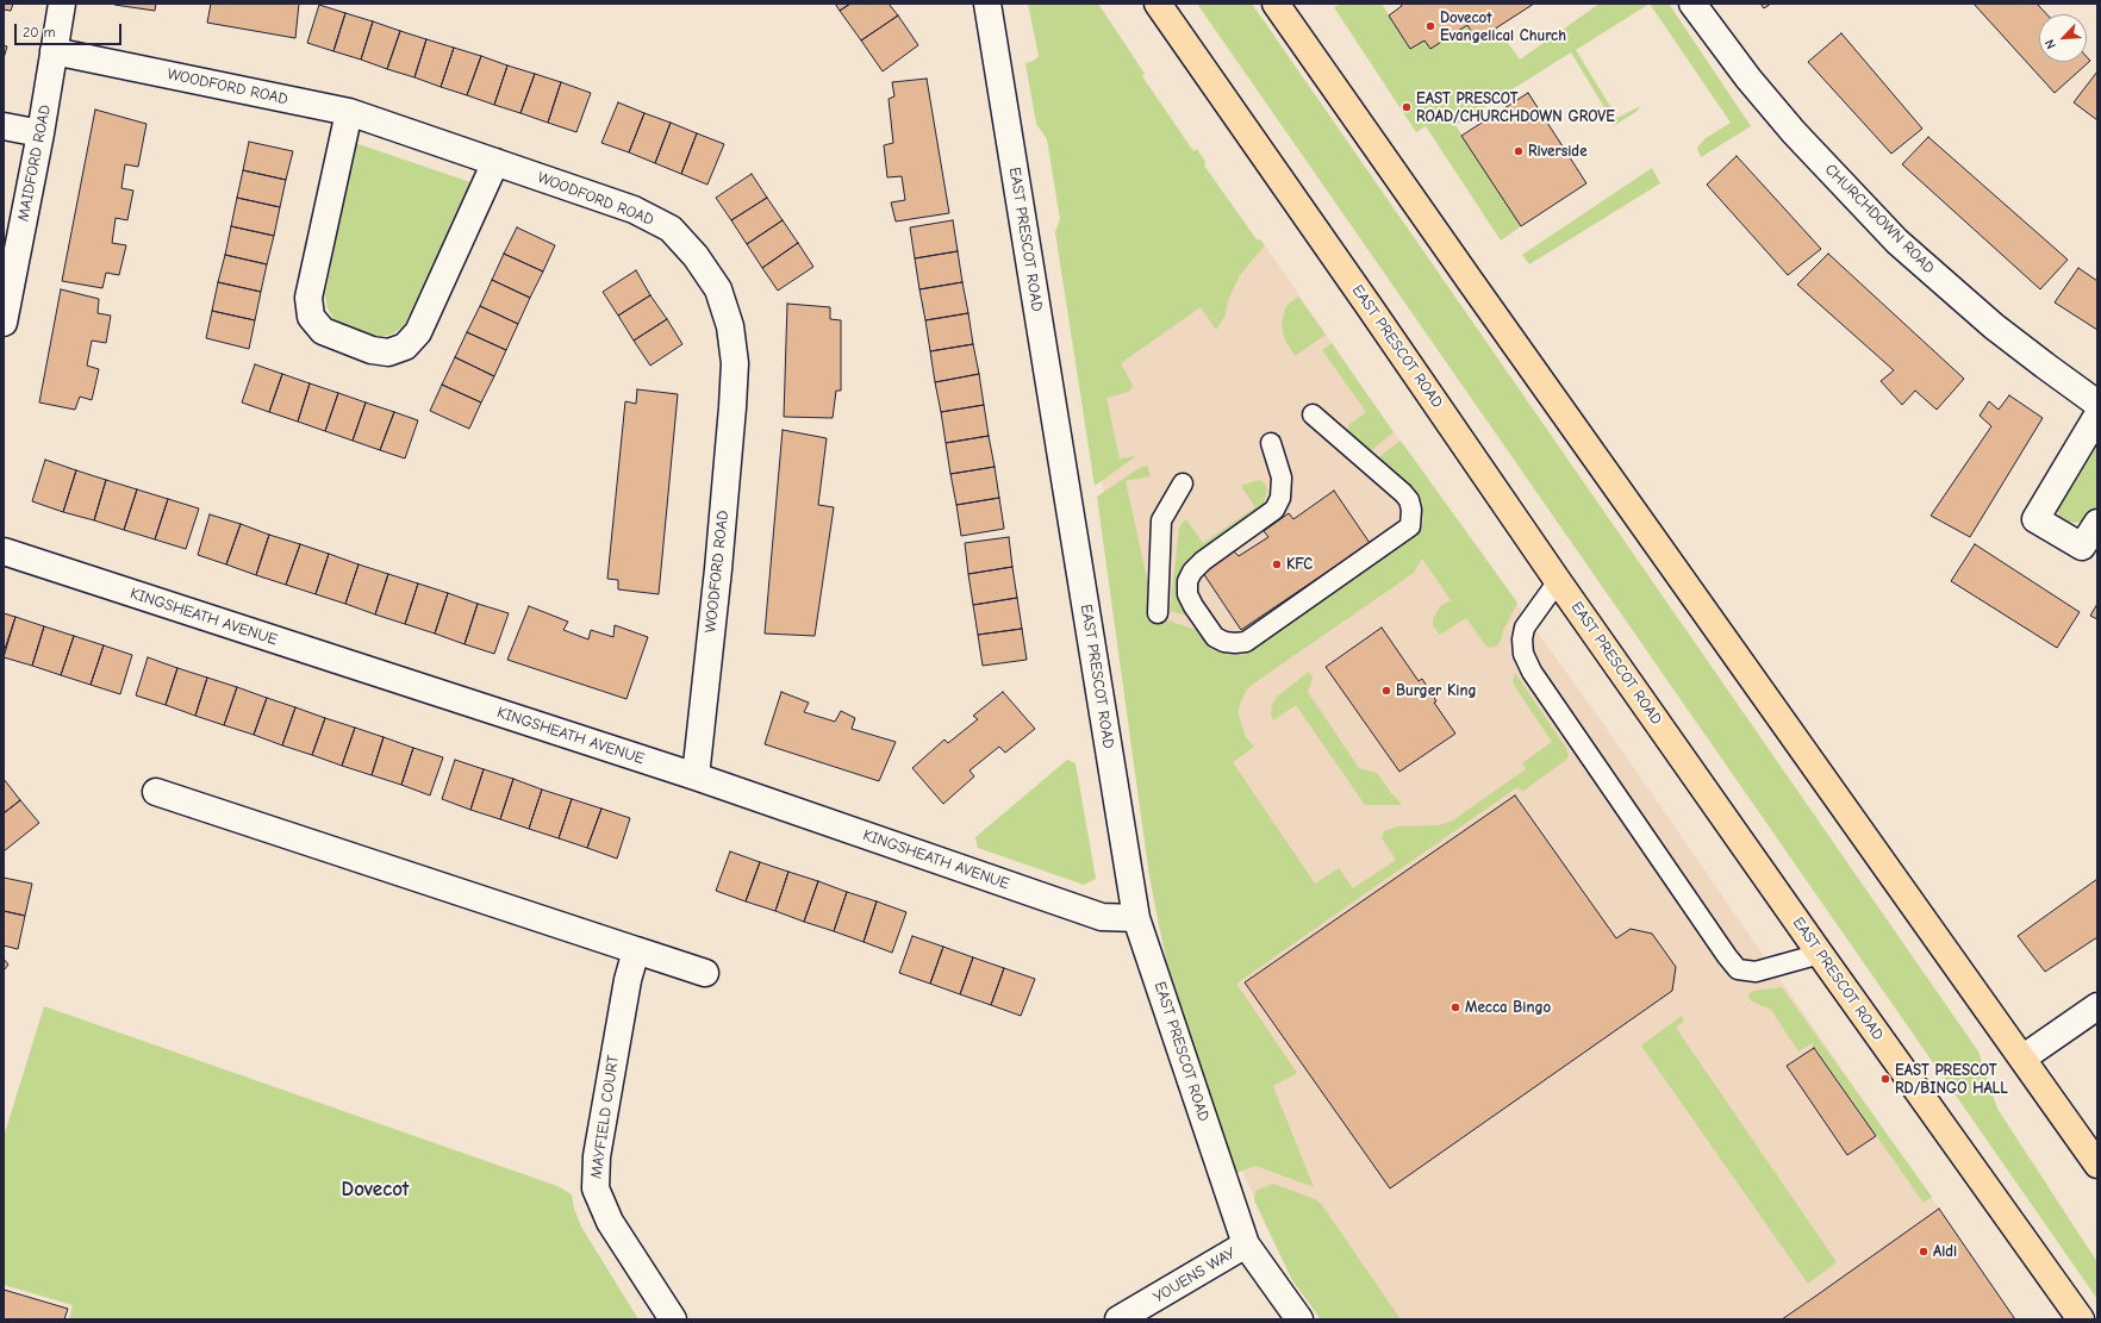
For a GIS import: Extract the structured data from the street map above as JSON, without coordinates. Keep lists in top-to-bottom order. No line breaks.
{"streets":{"highway":["EAST PRESCOT ROAD"],"street":["WOODFORD ROAD","MAIDFORD ROAD","CHURCHDOWN ROAD","KINGSHEATH AVENUE","MAYFIELD COURT","YOUENS WAY"]},"crossings":[["WOODFORD ROAD","MAIDFORD ROAD"],["WOODFORD ROAD","KINGSHEATH AVENUE"],["EAST PRESCOT ROAD","KINGSHEATH AVENUE"],["EAST PRESCOT ROAD","YOUENS WAY"]],"districts":["Dovecot"],"places":["Dovecot Evangelical Church","EAST PRESCOT ROAD/CHURCHDOWN GROVE","Riverside","KFC","Burger King","Mecca Bingo","EAST PRESCOT RD/BINGO HALL","Aldi"],"scale_bar":"20 m","north":"bottom left"}
